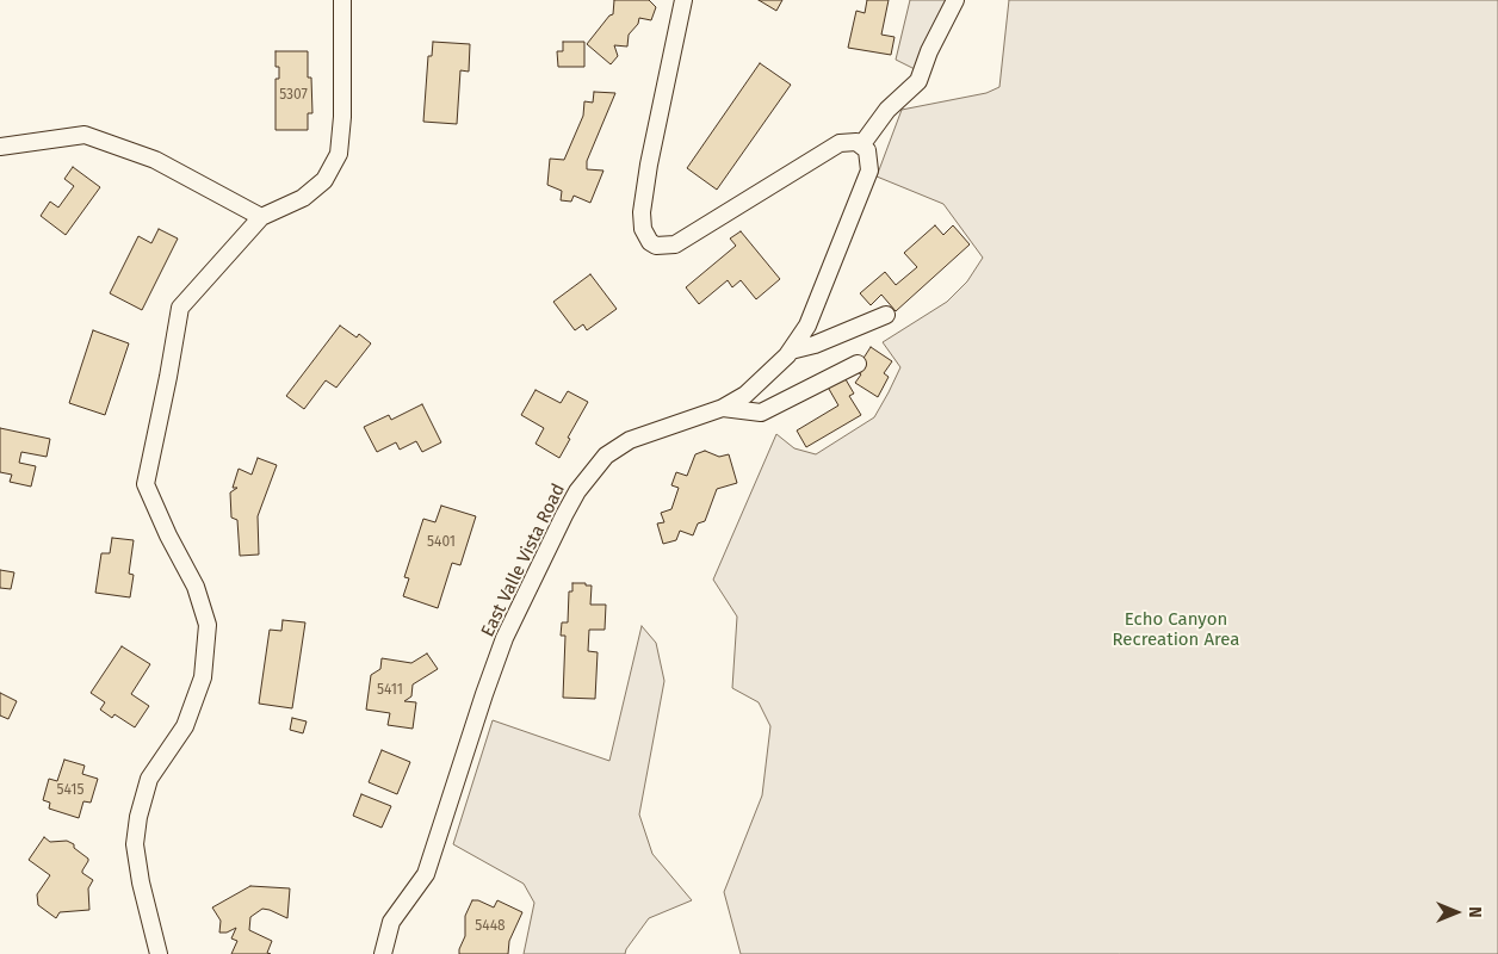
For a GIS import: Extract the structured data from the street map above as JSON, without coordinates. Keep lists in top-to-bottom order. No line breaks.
{"streets":{"street":["East Valle Vista Road"]},"parks":["Echo Canyon Recreation Area"],"house_numbers":["5307","5401","5411","5415","5448"],"north":"right"}
